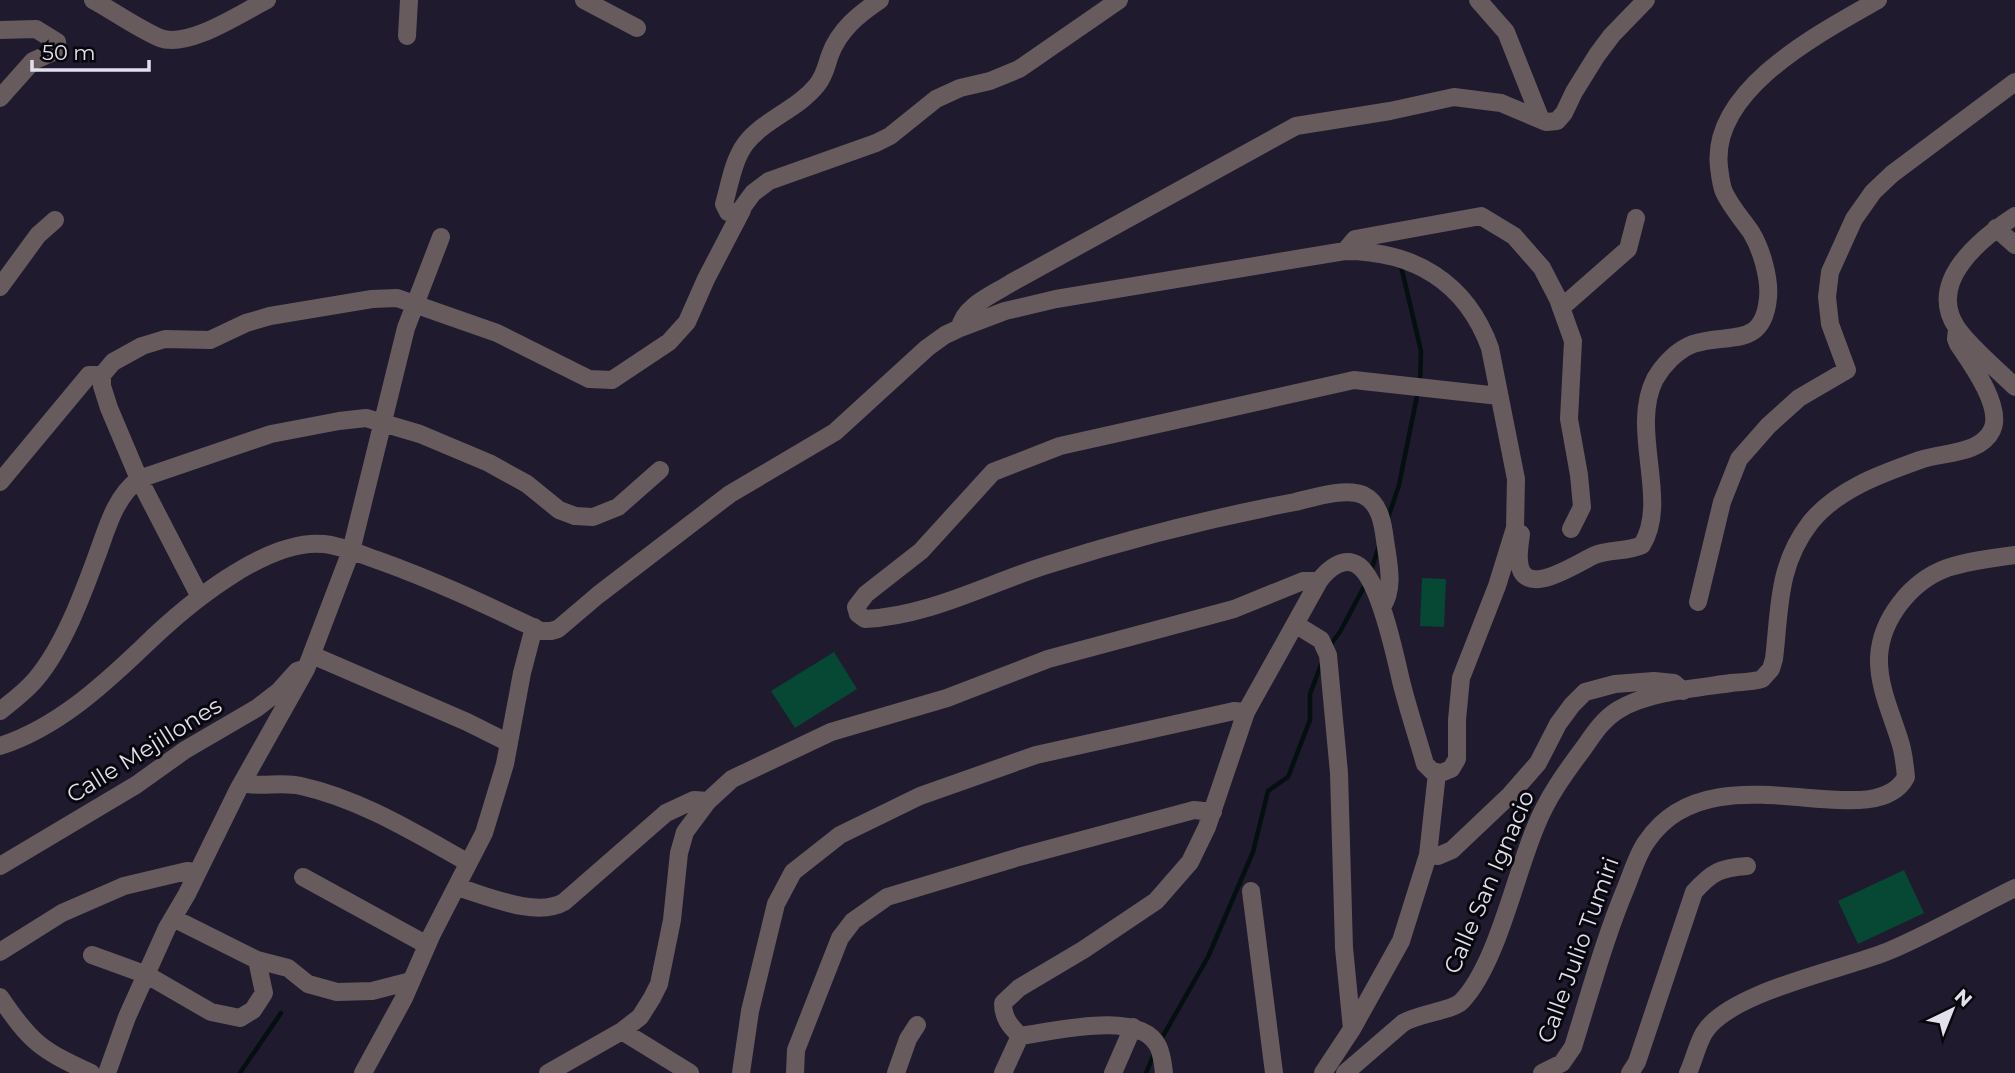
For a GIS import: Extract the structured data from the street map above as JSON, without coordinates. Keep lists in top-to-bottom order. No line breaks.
{"streets":{"street":["Calle Mejillones","Calle San Ignacio","Calle Julio Tumiri"]},"scale_bar":"50 m","north":"top right"}
